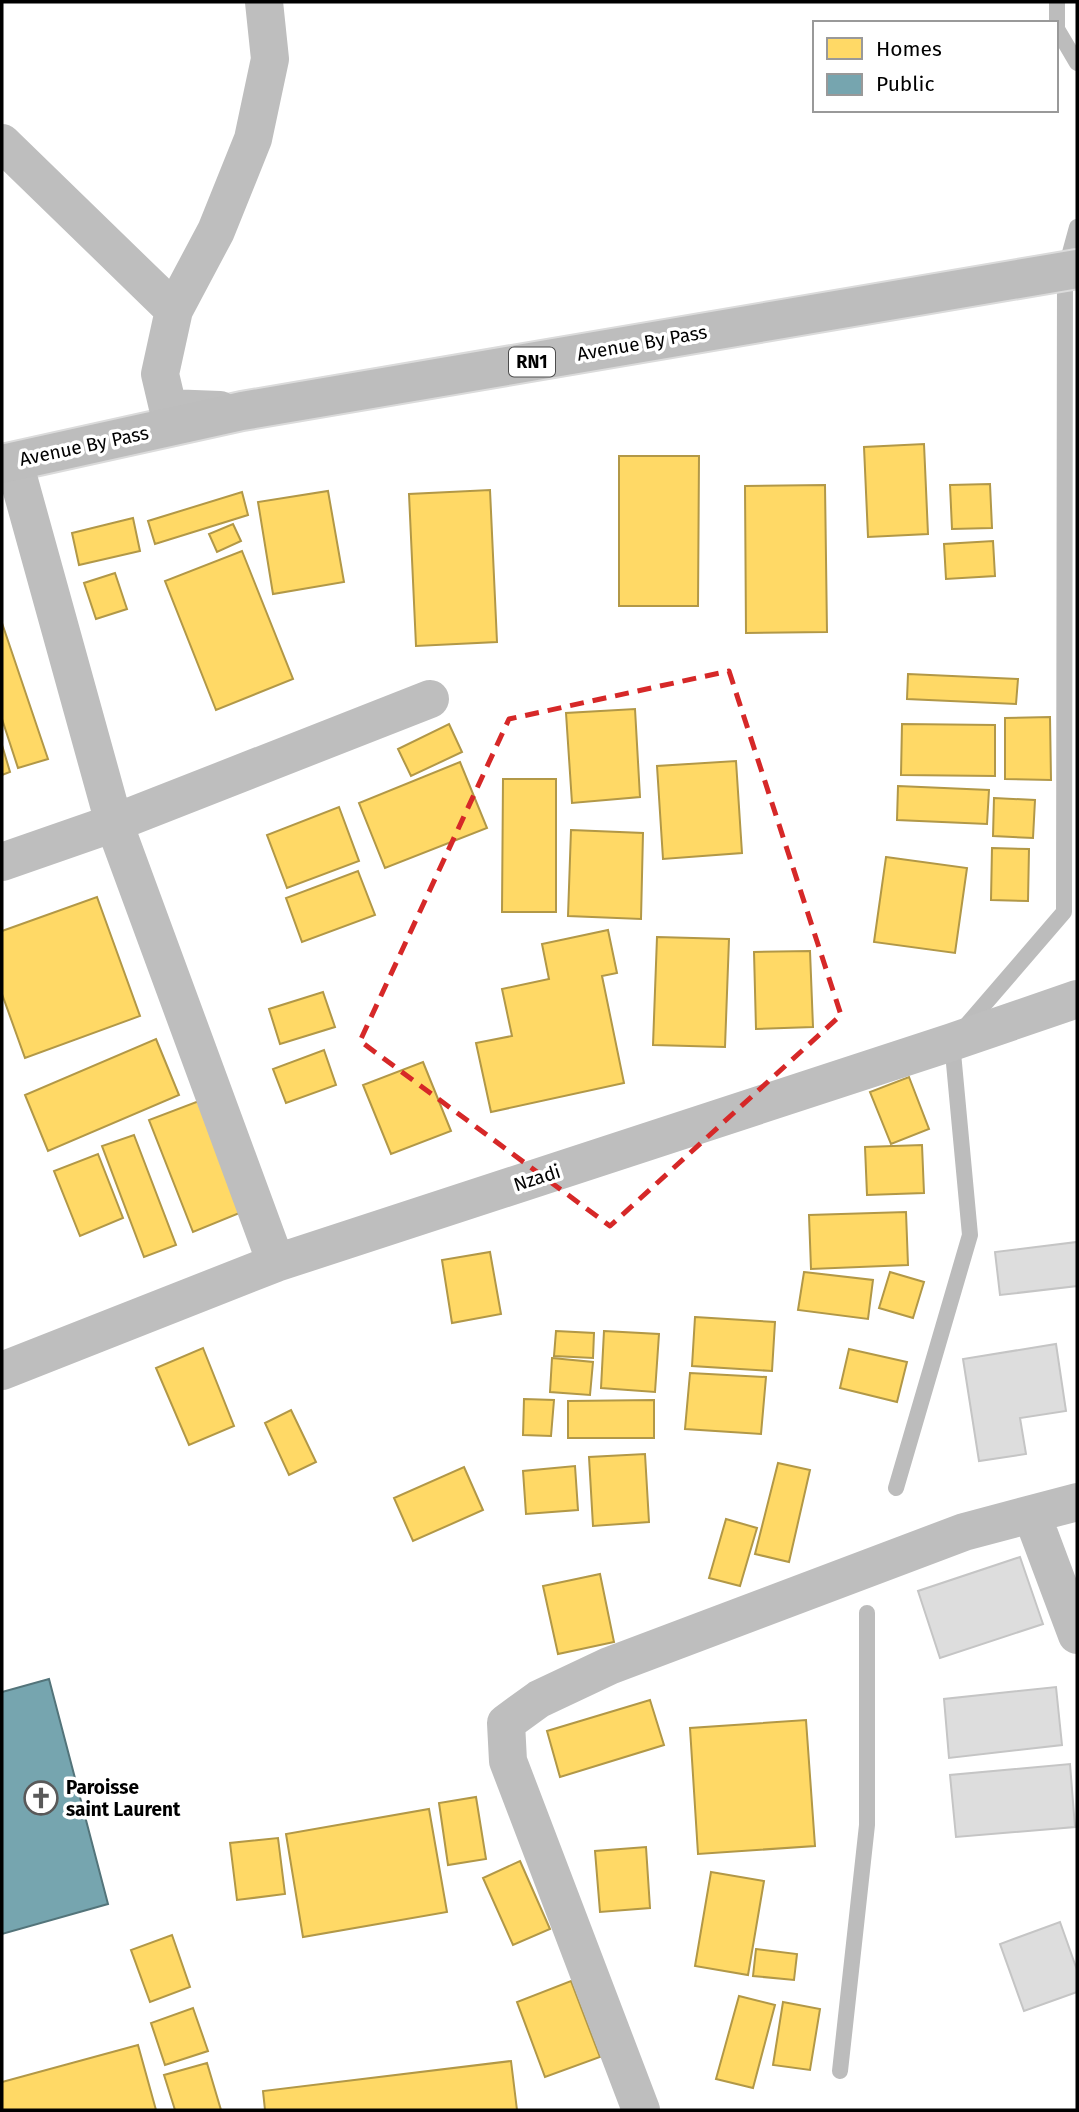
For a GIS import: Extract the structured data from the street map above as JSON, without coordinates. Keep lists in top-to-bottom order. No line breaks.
{"streets":{"highway":["Avenue By Pass","RN1"],"street":["Nzadi"]},"places":{"church":["Paroisse saint Laurent"]},"legend":["Homes","Public"]}
